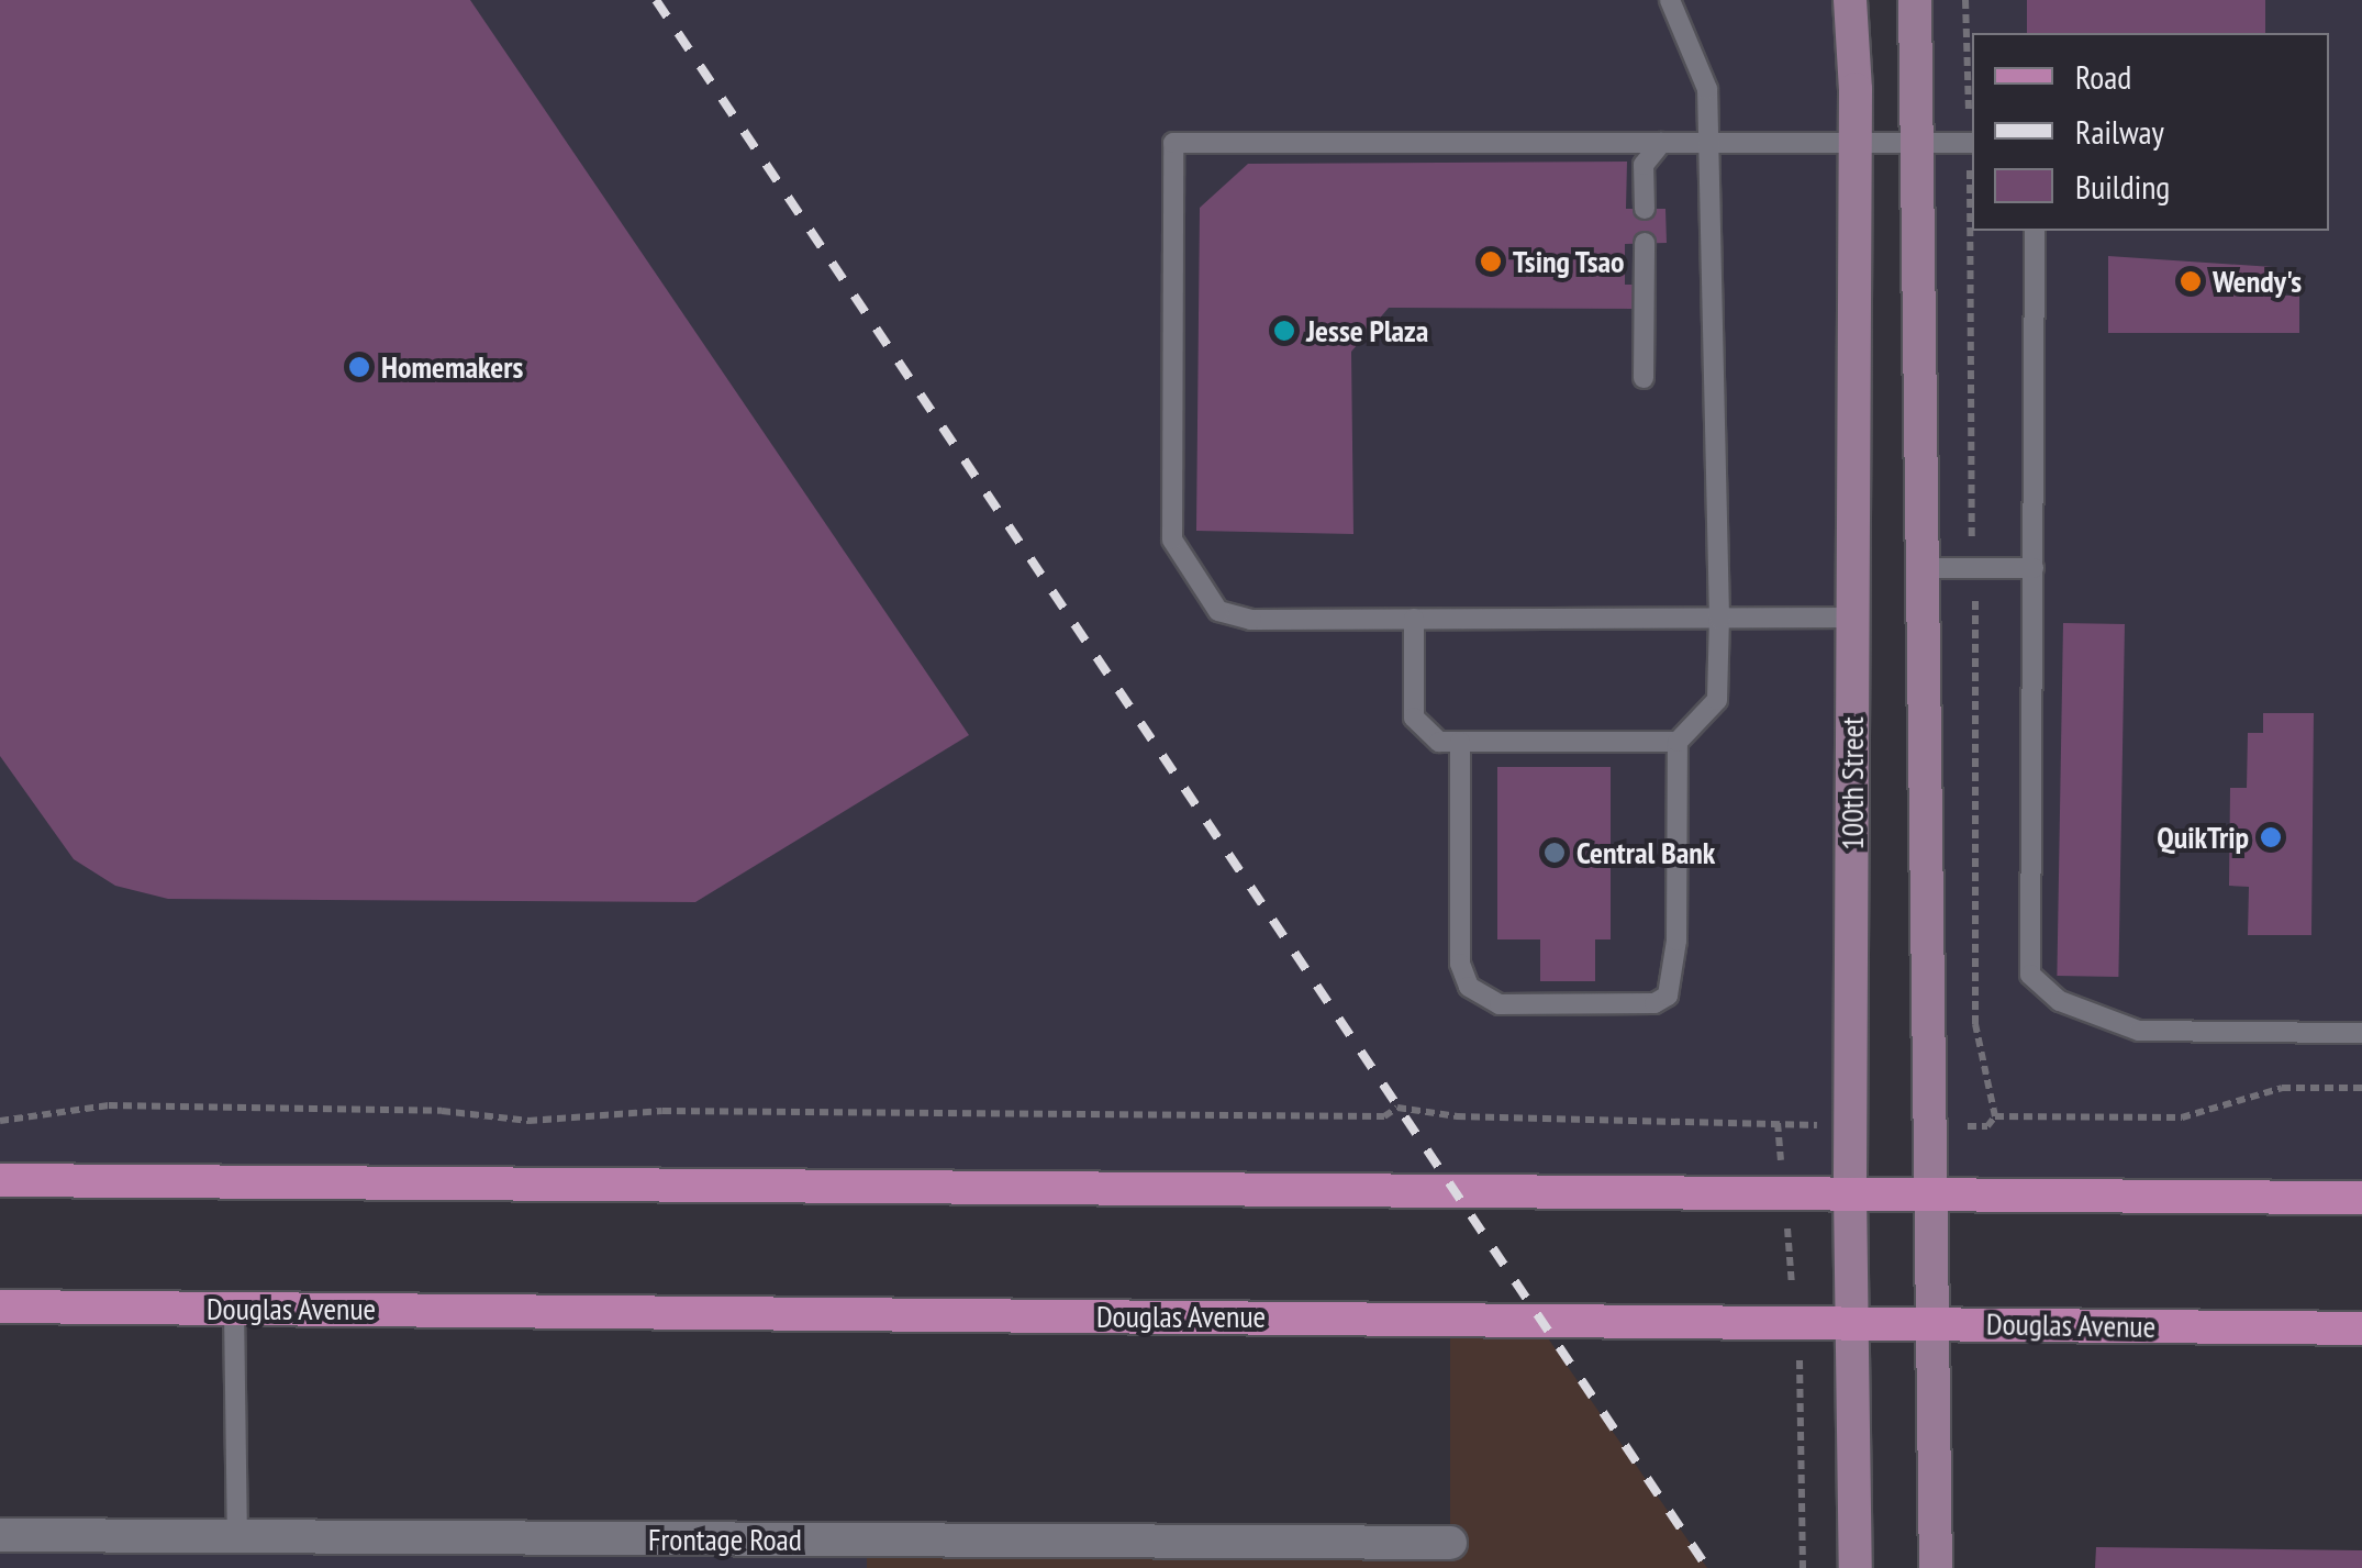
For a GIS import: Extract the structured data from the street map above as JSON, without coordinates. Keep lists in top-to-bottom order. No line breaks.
{"streets":{"main road":["100th Street","Douglas Avenue"],"street":["Frontage Road"]},"crossings":[["100th Street","Douglas Avenue"]],"places":["Tsing Tsao","Wendy's","Jesse Plaza","Homemakers","QuikTrip","Central Bank"],"legend":["Road","Railway","Building"]}
